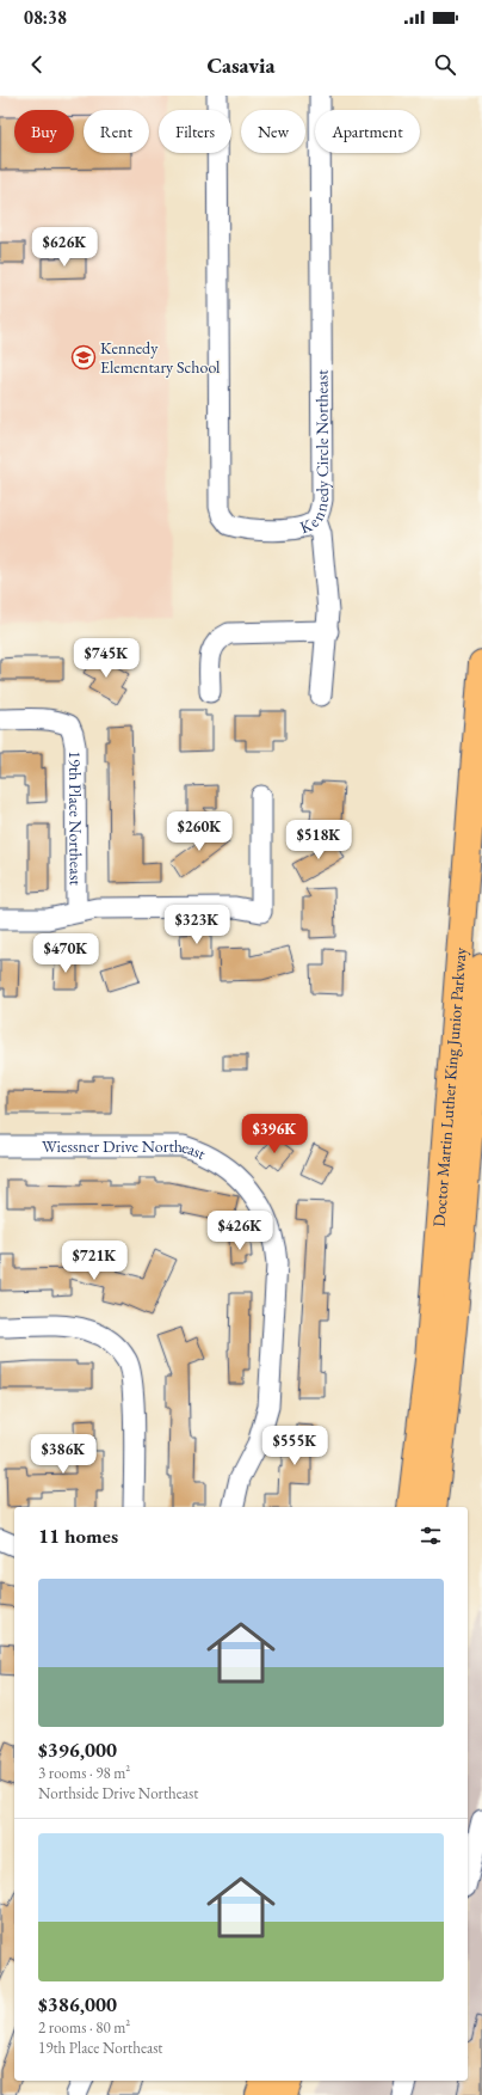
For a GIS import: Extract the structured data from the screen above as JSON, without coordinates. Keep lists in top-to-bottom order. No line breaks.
{"streets":{"highway":["Doctor Martin Luther King Junior Parkway"],"street":["Kennedy Circle Northeast","19th Place Northeast","Wiessner Drive Northeast"]},"places":{"school or university":["Kennedy Elementary School"]},"page":{"status":"08:38","header":"Casavia","chip":["Buy","Rent","Filters","New","Apartment"],"price":["$626K","$745K","$260K","$518K","$323K","$470K","$396K","$426K","$721K","$555K","$386K"],"heading":"11 homes","list":[{"name":"$396,000","note":"3 rooms · 98 m² · Northside Drive Northeast"},{"name":"$386,000","note":"2 rooms · 80 m² · 19th Place Northeast"}]}}
